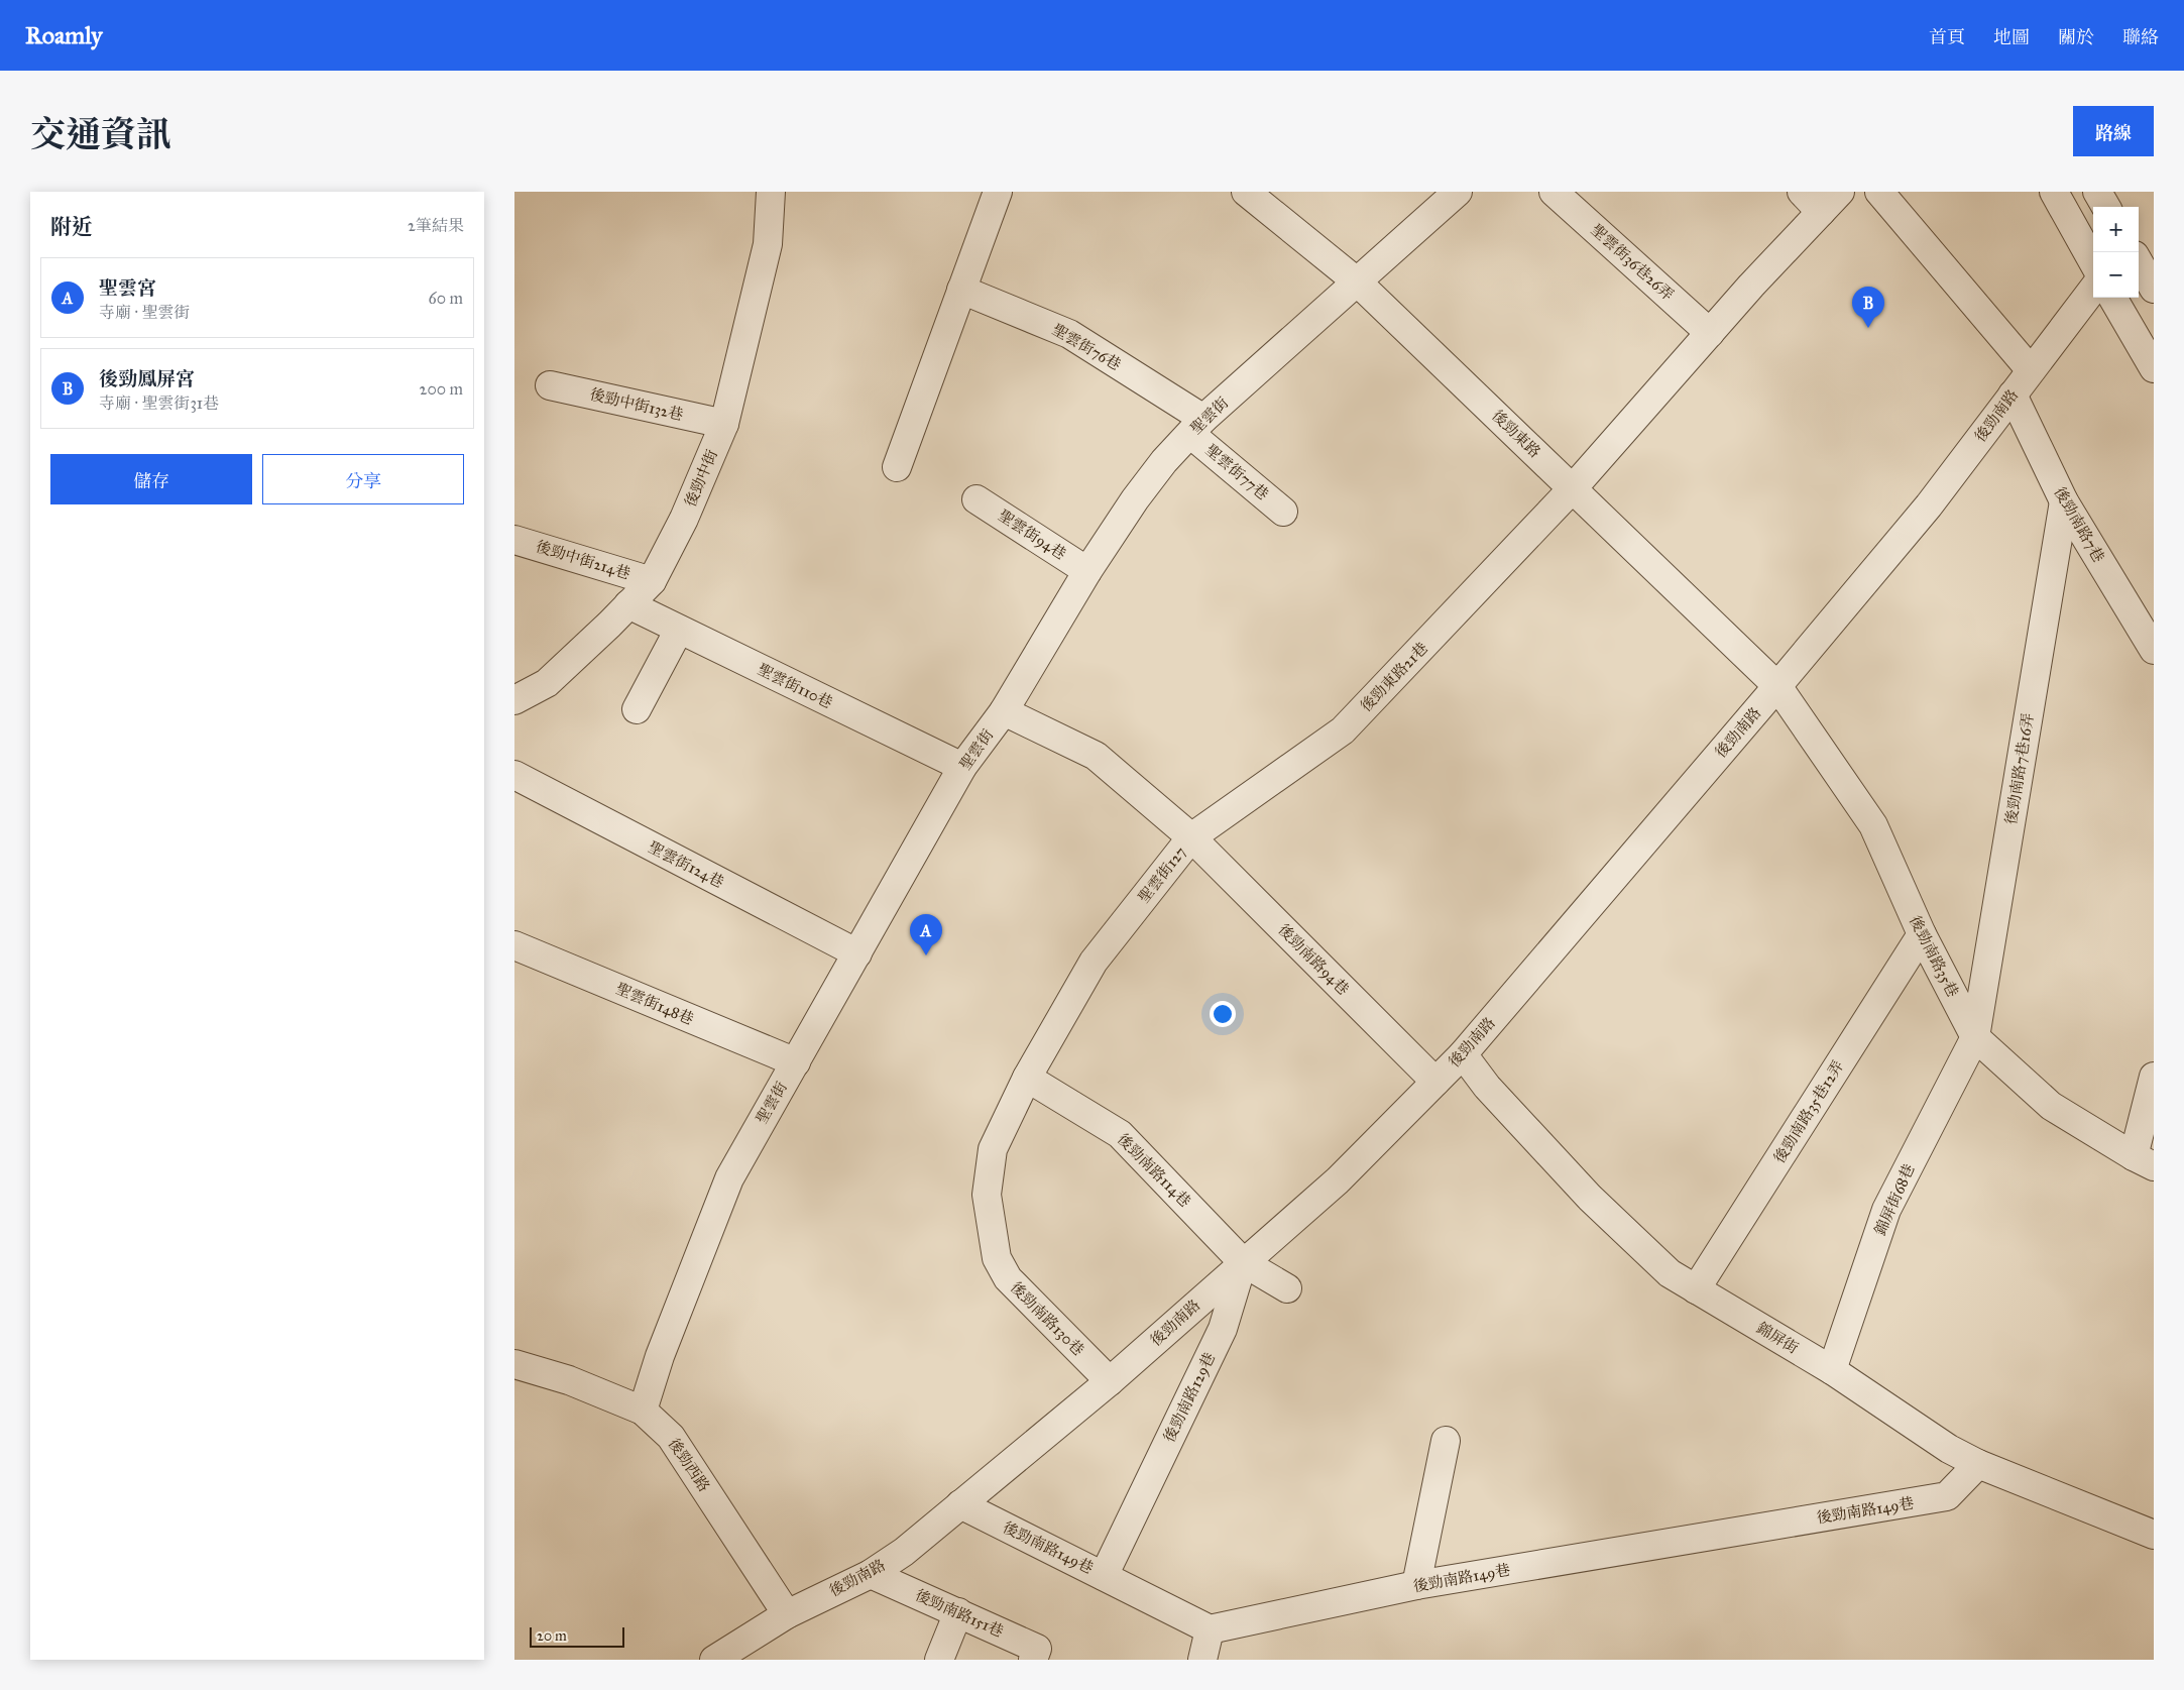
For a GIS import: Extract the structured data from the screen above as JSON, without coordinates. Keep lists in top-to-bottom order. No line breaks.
{"streets":{"street":["聖雲街36巷26弄","聖雲街76巷","後勁中街132巷","聖雲街","後勁南路","後勁東路","聖雲街77巷","後勁中街","後勁南路7巷","聖雲街94巷","後勁中街214巷","後勁東路21巷","聖雲街110巷","後勁南路7巷16弄","聖雲街124巷","聖雲街127","後勁南路35巷","後勁南路94巷","聖雲街148巷","後勁南路35巷12弄","後勁南路114巷","錦屏街68巷","後勁南路130巷","錦屏街","後勁南路129巷","後勁西路","後勁南路149巷","後勁南路151巷"]},"crossings":[["聖雲街36巷26弄","後勁東路21巷"],["聖雲街76巷","聖雲街"],["聖雲街76巷","聖雲街77巷"],["後勁中街132巷","後勁中街"],["聖雲街","後勁東路"],["聖雲街","聖雲街77巷"],["聖雲街","聖雲街94巷"],["聖雲街","聖雲街110巷"],["聖雲街","聖雲街124巷"],["聖雲街","聖雲街127"],["聖雲街","聖雲街148巷"],["聖雲街","後勁西路"],["後勁南路","後勁東路"],["後勁南路","後勁南路7巷"],["後勁南路","後勁南路35巷"],["後勁南路","後勁南路94巷"],["後勁南路","後勁南路114巷"],["後勁南路","後勁南路130巷"],["後勁南路","錦屏街"],["後勁南路","後勁南路129巷"],["後勁南路","後勁西路"],["後勁南路","後勁南路149巷"],["後勁南路","後勁南路151巷"],["後勁東路","後勁東路21巷"],["後勁東路","後勁南路35巷"],["後勁中街","後勁中街214巷"],["後勁中街","聖雲街110巷"],["後勁南路7巷","後勁南路7巷16弄"],["後勁東路21巷","聖雲街127"],["後勁東路21巷","後勁南路94巷"],["後勁南路7巷16弄","後勁南路35巷"],["後勁南路7巷16弄","錦屏街68巷"],["聖雲街127","後勁南路94巷"],["聖雲街127","後勁南路114巷"],["聖雲街127","後勁南路130巷"],["後勁南路35巷","後勁南路35巷12弄"],["後勁南路35巷","錦屏街68巷"],["後勁南路35巷12弄","錦屏街"],["後勁南路114巷","後勁南路130巷"],["後勁南路114巷","後勁南路129巷"],["錦屏街68巷","錦屏街"],["錦屏街","後勁南路149巷"],["後勁南路129巷","後勁南路149巷"]],"scale_bar":"20 m","page":{"header":"Roamly","nav":["首頁","地圖","關於","聯絡"],"title":"交通資訊","buttons":["路線",["儲存","分享"]],"heading":["附近","2筆結果"],"map_buttons":["+","−"],"list":[{"mark":"A","name":"聖雲宮","note":"寺廟 · 聖雲街","value":"60 m"},{"mark":"B","name":"後勁鳳屏宮","note":"寺廟 · 聖雲街31巷","value":"200 m"}],"pins":["B","A"],"scale":"20 m"}}
